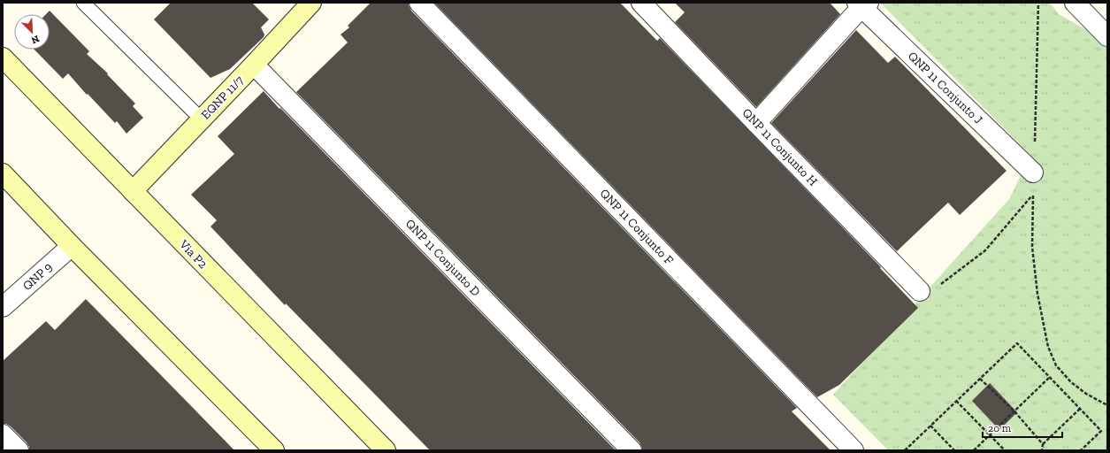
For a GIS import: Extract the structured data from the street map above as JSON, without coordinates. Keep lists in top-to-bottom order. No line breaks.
{"streets":{"main road":["EQNP 11/7","Via P2"],"street":["QNP 11 Conjunto J","QNP 11 Conjunto H","QNP 11 Conjunto F","QNP 11 Conjunto D","QNP 9"]},"crossings":[["EQNP 11/7","Via P2"],["EQNP 11/7","QNP 11 Conjunto D"]],"scale_bar":"20 m","north":"bottom right"}
